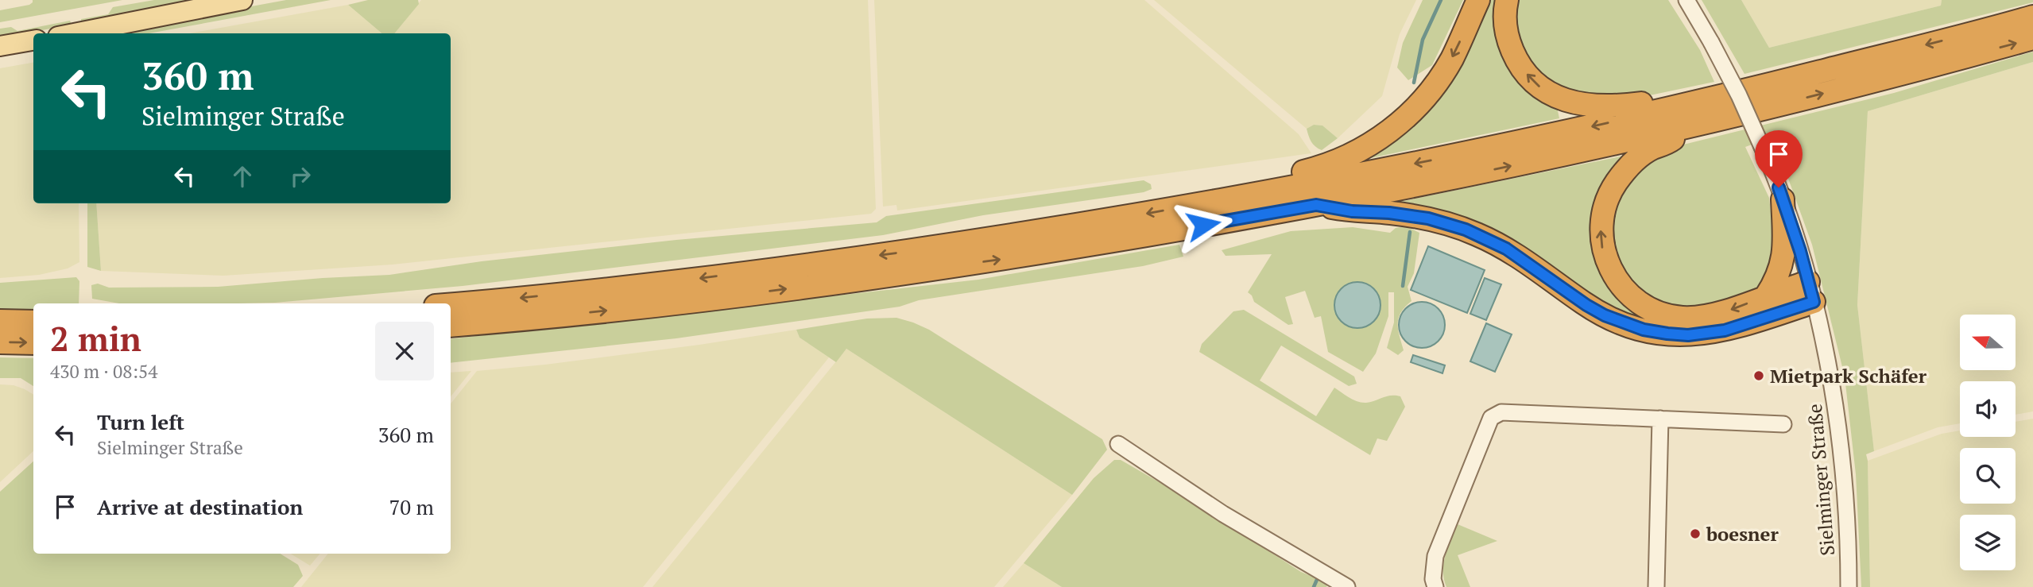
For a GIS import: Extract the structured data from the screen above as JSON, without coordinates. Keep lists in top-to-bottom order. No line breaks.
{"streets":{"street":["Sielminger Straße"]},"places":["Mietpark Schäfer","boesner"],"north":"left","page":{"turn":["360 m","Sielminger Straße"],"heading":["2 min","430 m · 08:54"],"list":[{"name":"Turn left","note":"Sielminger Straße","value":"360 m"},{"name":"Arrive at destination","value":"70 m"}]}}
